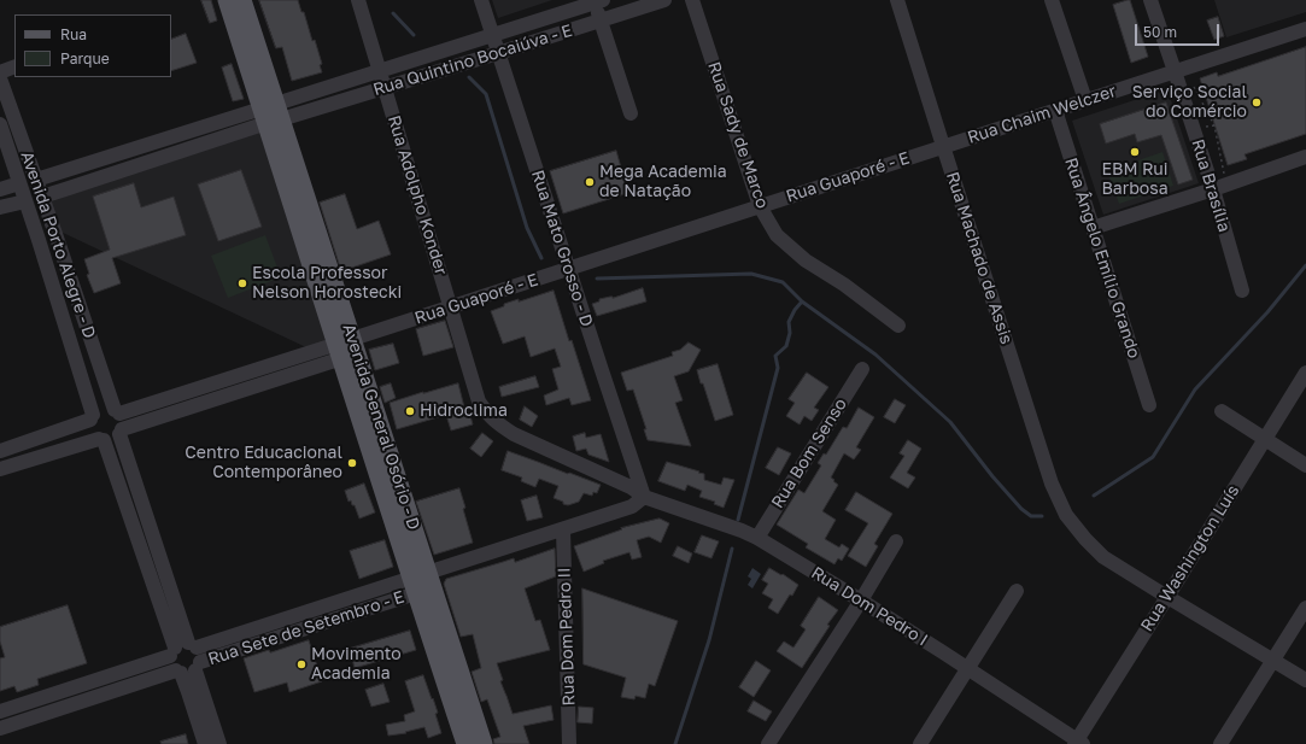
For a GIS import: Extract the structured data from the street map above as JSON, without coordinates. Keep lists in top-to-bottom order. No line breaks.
{"streets":{"main road":["Avenida General Osório - D"],"street":["Rua Quintino Bocaiúva - E","Rua Chaim Welczer","Rua Sady de Marco","Rua Guaporé - E","Rua Brasília","Rua Adolpho Konder","Avenida Porto Alegre - D","Rua Mato Grosso - D","Rua Machado de Assis","Rua Ângelo Emílio Grando","Rua Bom Senso","Rua Washington Luís","Rua Dom Pedro I","Rua Sete de Setembro - E","Rua Dom Pedro II"]},"crossings":[["Rua Quintino Bocaiúva - E","Rua Adolpho Konder"],["Rua Quintino Bocaiúva - E","Avenida Porto Alegre - D"],["Rua Quintino Bocaiúva - E","Rua Mato Grosso - D"],["Rua Quintino Bocaiúva - E","Avenida General Osório - D"],["Rua Chaim Welczer","Rua Guaporé - E"],["Rua Chaim Welczer","Rua Brasília"],["Rua Chaim Welczer","Rua Machado de Assis"],["Rua Chaim Welczer","Rua Ângelo Emílio Grando"],["Rua Sady de Marco","Rua Guaporé - E"],["Rua Guaporé - E","Rua Adolpho Konder"],["Rua Guaporé - E","Avenida Porto Alegre - D"],["Rua Guaporé - E","Rua Mato Grosso - D"],["Rua Guaporé - E","Rua Machado de Assis"],["Rua Guaporé - E","Avenida General Osório - D"],["Rua Adolpho Konder","Rua Mato Grosso - D"],["Rua Adolpho Konder","Rua Dom Pedro I"],["Rua Adolpho Konder","Rua Sete de Setembro - E"],["Rua Mato Grosso - D","Rua Dom Pedro I"],["Rua Mato Grosso - D","Rua Sete de Setembro - E"],["Rua Machado de Assis","Rua Washington Luís"],["Avenida General Osório - D","Rua Sete de Setembro - E"],["Rua Bom Senso","Rua Dom Pedro I"],["Rua Washington Luís","Rua Dom Pedro I"],["Rua Dom Pedro I","Rua Sete de Setembro - E"],["Rua Sete de Setembro - E","Rua Dom Pedro II"]],"places":["Serviço Social do Comércio","EBM Rui Barbosa","Mega Academia de Natação","Escola Professor Nelson Horostecki","Hidroclima","Centro Educacional Contemporâneo","Movimento Academia"],"legend":["Rua","Parque"],"scale_bar":"50 m"}
